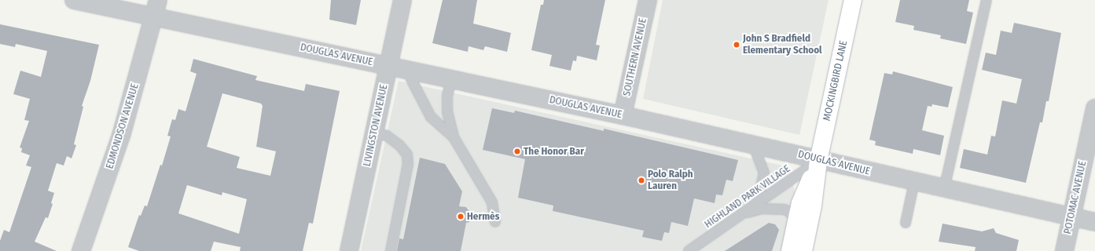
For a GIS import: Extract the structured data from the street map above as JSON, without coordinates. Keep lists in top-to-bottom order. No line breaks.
{"streets":{"main road":["MOCKINGBIRD LANE"],"street":["DOUGLAS AVENUE","SOUTHERN AVENUE","LIVINGSTON AVENUE","EDMONDSON AVENUE","POTOMAC AVENUE"],"lane":["HIGHLAND PARK VILLAGE"]},"crossings":[["DOUGLAS AVENUE","SOUTHERN AVENUE"],["DOUGLAS AVENUE","MOCKINGBIRD LANE"],["DOUGLAS AVENUE","LIVINGSTON AVENUE"],["DOUGLAS AVENUE","EDMONDSON AVENUE"],["DOUGLAS AVENUE","HIGHLAND PARK VILLAGE"],["DOUGLAS AVENUE","POTOMAC AVENUE"],["MOCKINGBIRD LANE","HIGHLAND PARK VILLAGE"]],"places":["John S Bradfield Elementary School","The Honor Bar","Polo Ralph Lauren","Hermès"]}
